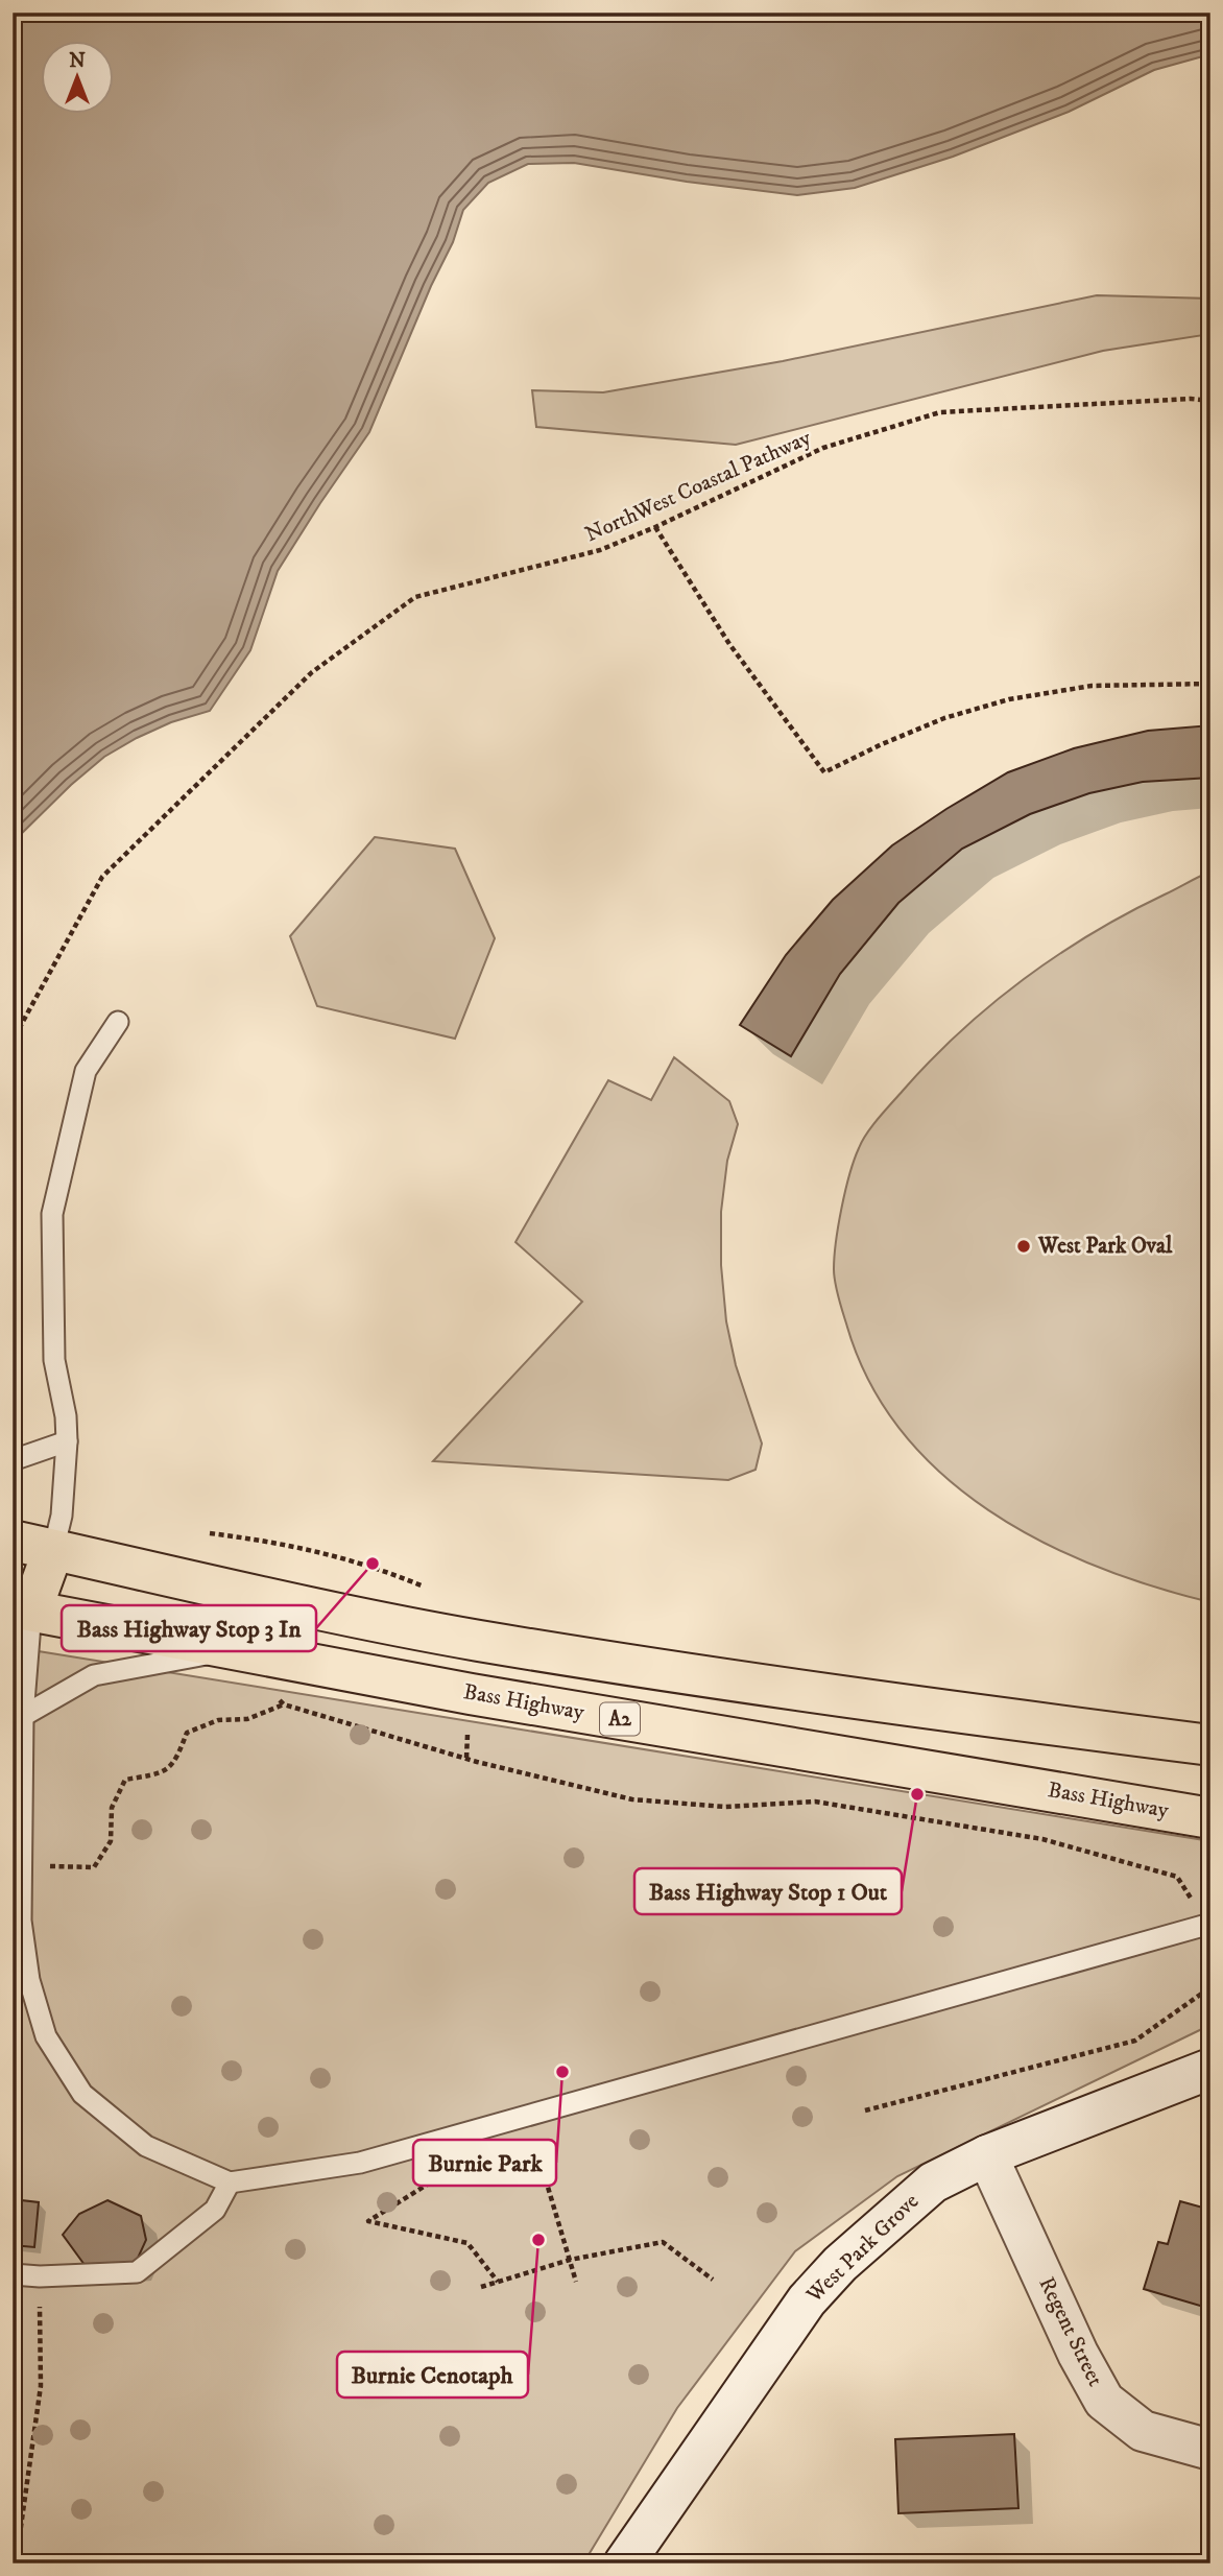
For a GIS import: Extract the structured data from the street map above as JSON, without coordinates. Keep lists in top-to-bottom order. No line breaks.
{"streets":{"highway":["Bass Highway","A2"],"main road":["West Park Grove","Regent Street"],"path":["NorthWest Coastal Pathway"]},"crossings":[["West Park Grove","Regent Street"]],"places":["West Park Oval","Bass Highway Stop 3 In","Bass Highway Stop 1 Out","Burnie Park","Burnie Cenotaph"],"north":"top"}
